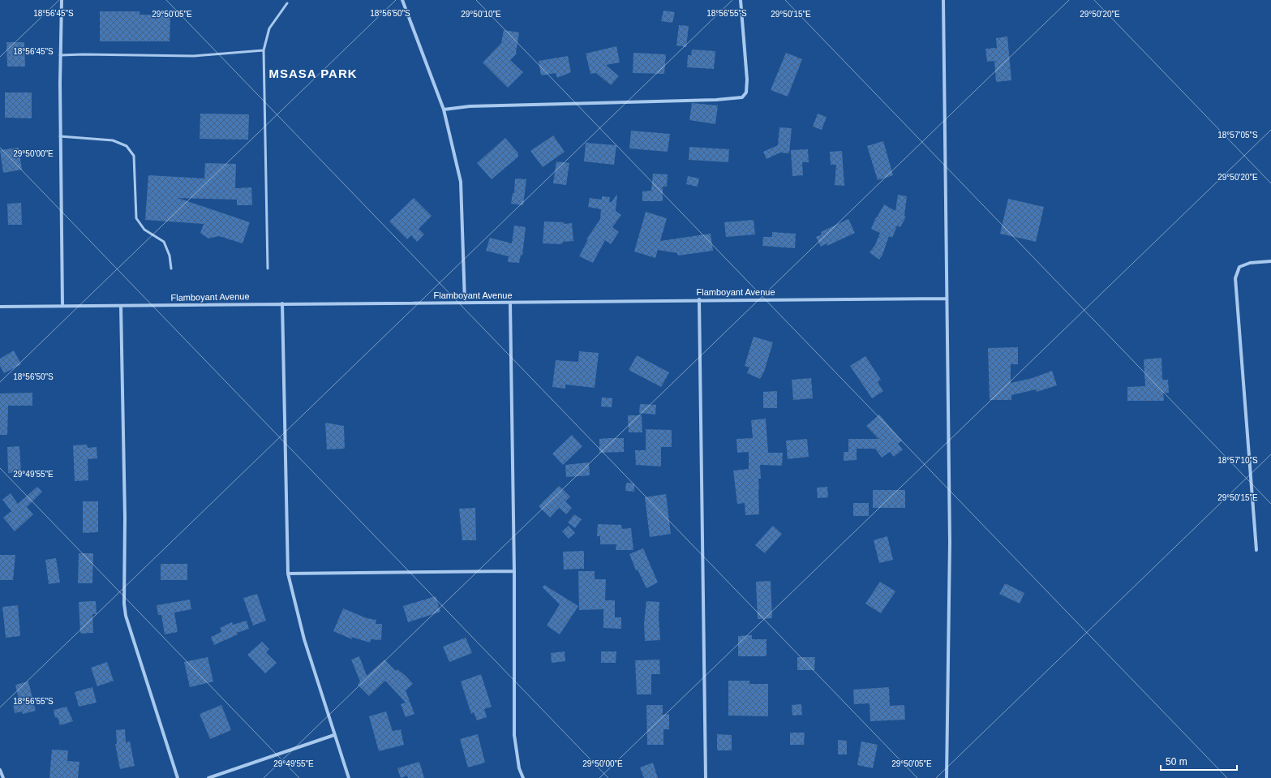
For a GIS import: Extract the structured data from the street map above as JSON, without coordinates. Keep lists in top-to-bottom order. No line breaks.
{"streets":{"street":["Flamboyant Avenue"]},"districts":["MSASA PARK"],"scale_bar":"50 m","coordinates":["18°56'45\"S","18°56'50\"S","18°56'55\"S","29°50'05\"E","29°50'10\"E","29°50'15\"E","29°50'20\"E","18°57'05\"S","29°50'00\"E","18°57'10\"S","29°49'55\"E"]}
